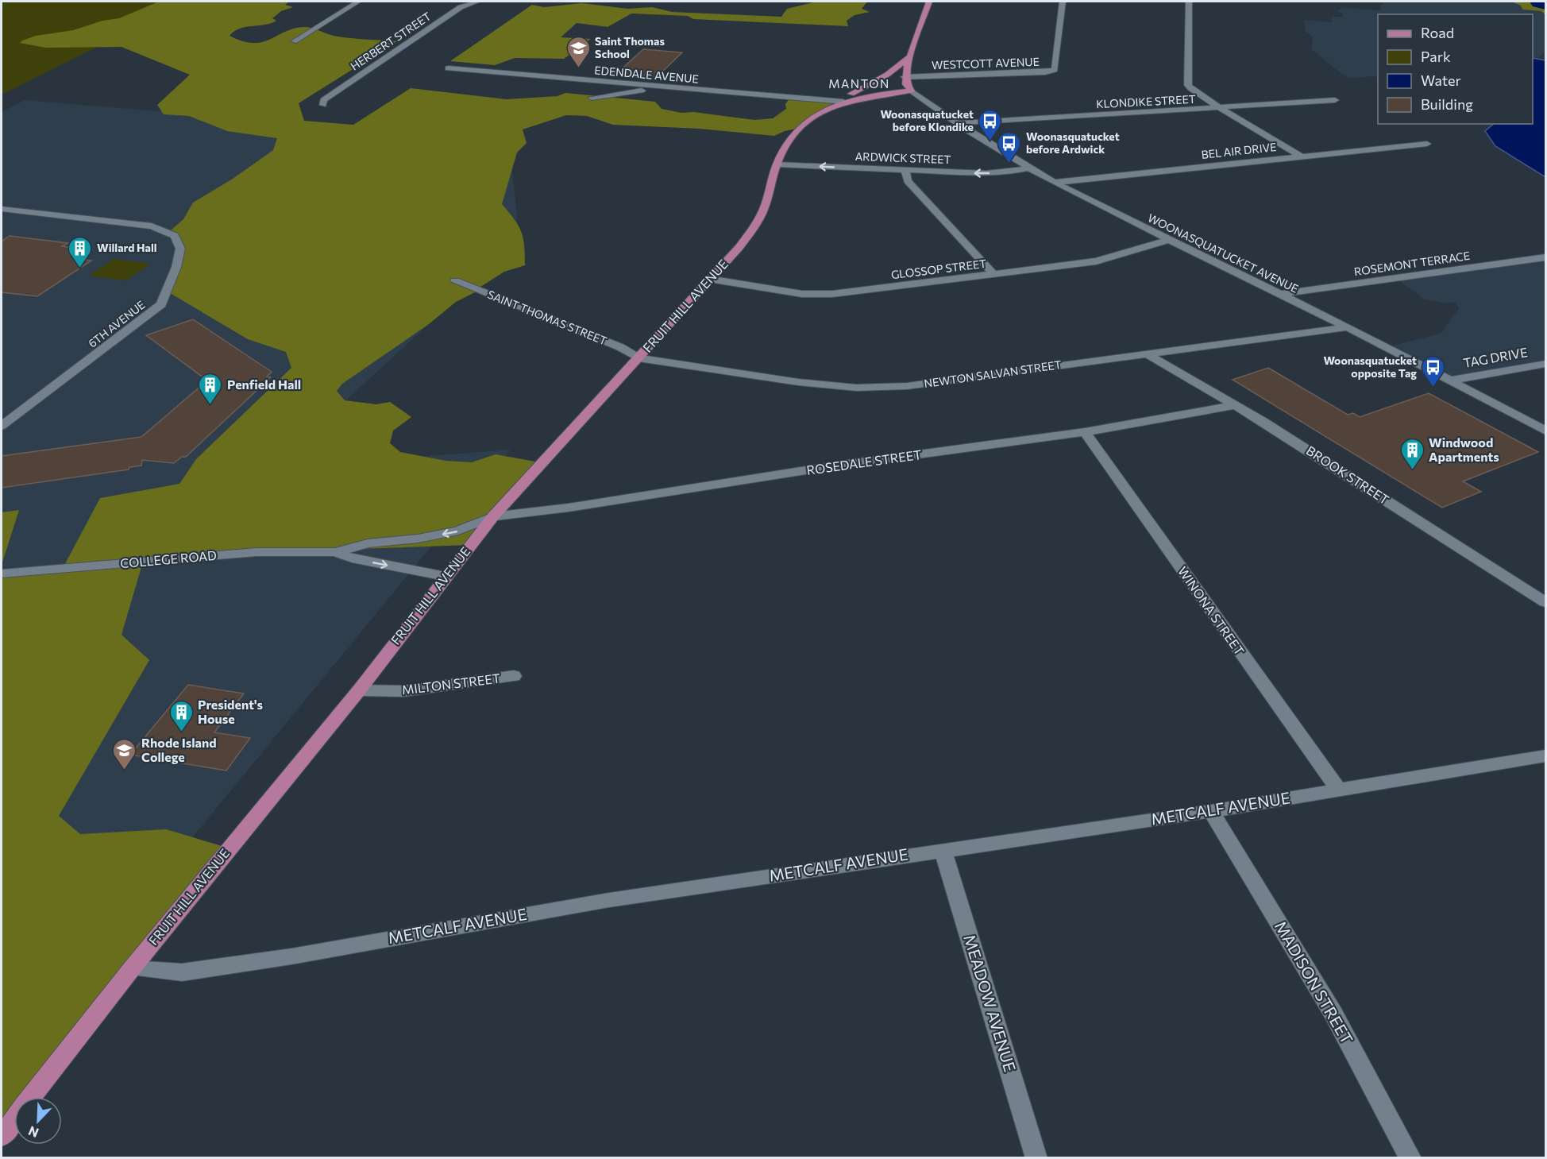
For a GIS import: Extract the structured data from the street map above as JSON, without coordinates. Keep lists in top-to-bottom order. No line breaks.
{"streets":{"main road":["FRUIT HILL AVENUE"],"street":["HERBERT STREET","WESTCOTT AVENUE","EDENDALE AVENUE","KLONDIKE STREET","BEL AIR DRIVE","ARDWICK STREET","WOONASQUATUCKET AVENUE","ROSEMONT TERRACE","GLOSSOP STREET","SAINT THOMAS STREET","6TH AVENUE","TAG DRIVE","NEWTON SALVAN STREET","ROSEDALE STREET","BROOK STREET","COLLEGE ROAD","WINONA STREET","MILTON STREET","METCALF AVENUE","MADISON STREET","MEADOW AVENUE"]},"crossings":[["EDENDALE AVENUE","FRUIT HILL AVENUE"],["KLONDIKE STREET","WOONASQUATUCKET AVENUE"],["BEL AIR DRIVE","WOONASQUATUCKET AVENUE"],["ARDWICK STREET","WOONASQUATUCKET AVENUE"],["ARDWICK STREET","FRUIT HILL AVENUE"],["WOONASQUATUCKET AVENUE","ROSEMONT TERRACE"],["WOONASQUATUCKET AVENUE","GLOSSOP STREET"],["WOONASQUATUCKET AVENUE","FRUIT HILL AVENUE"],["WOONASQUATUCKET AVENUE","TAG DRIVE"],["WOONASQUATUCKET AVENUE","NEWTON SALVAN STREET"],["GLOSSOP STREET","FRUIT HILL AVENUE"],["FRUIT HILL AVENUE","SAINT THOMAS STREET"],["FRUIT HILL AVENUE","NEWTON SALVAN STREET"],["FRUIT HILL AVENUE","ROSEDALE STREET"],["FRUIT HILL AVENUE","COLLEGE ROAD"],["FRUIT HILL AVENUE","MILTON STREET"],["FRUIT HILL AVENUE","METCALF AVENUE"],["SAINT THOMAS STREET","NEWTON SALVAN STREET"],["NEWTON SALVAN STREET","BROOK STREET"],["ROSEDALE STREET","BROOK STREET"],["ROSEDALE STREET","COLLEGE ROAD"],["ROSEDALE STREET","WINONA STREET"],["WINONA STREET","METCALF AVENUE"],["METCALF AVENUE","MADISON STREET"],["METCALF AVENUE","MEADOW AVENUE"]],"one_way":["ARDWICK STREET"],"districts":["MANTON"],"places":{"school or university":["Saint Thomas School","Rhode Island College"],"bus stop":["Woonasquatucket before Klondike","Woonasquatucket before Ardwick","Woonasquatucket opposite Tag"],"building":["Willard Hall","Penfield Hall","Windwood Apartments","President's House"]},"legend":["Road","Park","Water","Building"],"north":"bottom left"}
